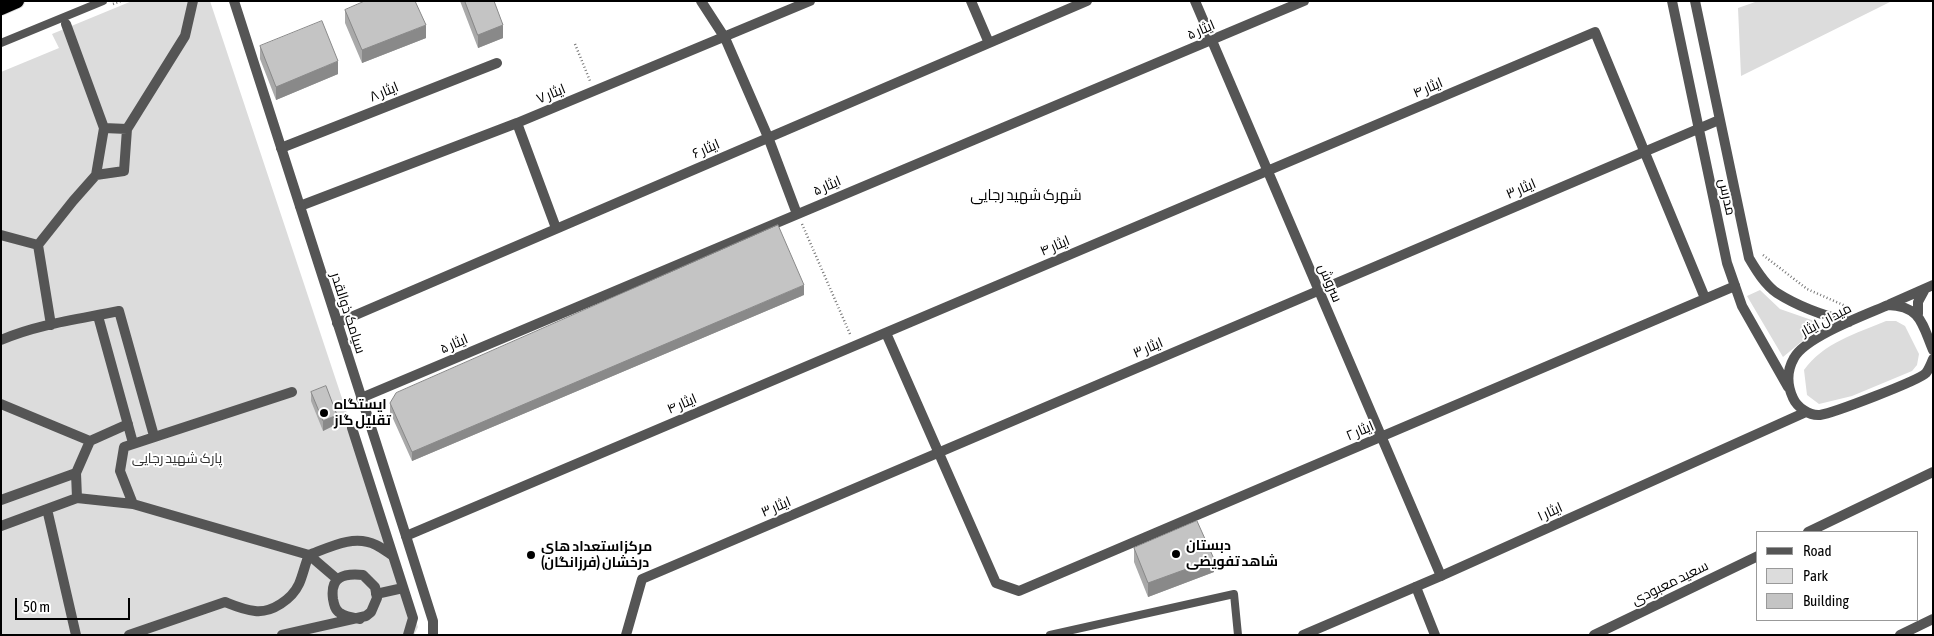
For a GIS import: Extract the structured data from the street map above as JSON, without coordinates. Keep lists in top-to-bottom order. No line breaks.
{"streets":{"street":["ایثار ۵","ایثار ۴","ایثار ۸","ایثار ۷","ایثار ۶","ایثار ۳","مدرس","سروش","سیامک ذوالقدر","میدان ایثار","ایثار ۲","ایثار ۱","سعید معبودی"]},"crossings":[["ایثار ۵","سروش"],["ایثار ۵","سیامک ذوالقدر"],["ایثار ۴","ایثار ۳"],["ایثار ۴","سروش"],["ایثار ۴","سیامک ذوالقدر"],["ایثار ۸","سیامک ذوالقدر"],["ایثار ۷","سیامک ذوالقدر"],["ایثار ۶","سیامک ذوالقدر"],["ایثار ۳","مدرس"],["ایثار ۳","سروش"],["ایثار ۳","ایثار ۲"],["مدرس","میدان ایثار"],["مدرس","ایثار ۲"],["سروش","ایثار ۲"],["سروش","ایثار ۱"]],"districts":["شهرک شهید رجایی"],"parks":["پارک شهید رجایی"],"places":["ایستگاه تقلیل گاز","دبستان شاهد تفویضی","مرکزاستعداد های درخشان (فرزانگان)"],"legend":["Road","Park","Building"],"scale_bar":"50 m"}
